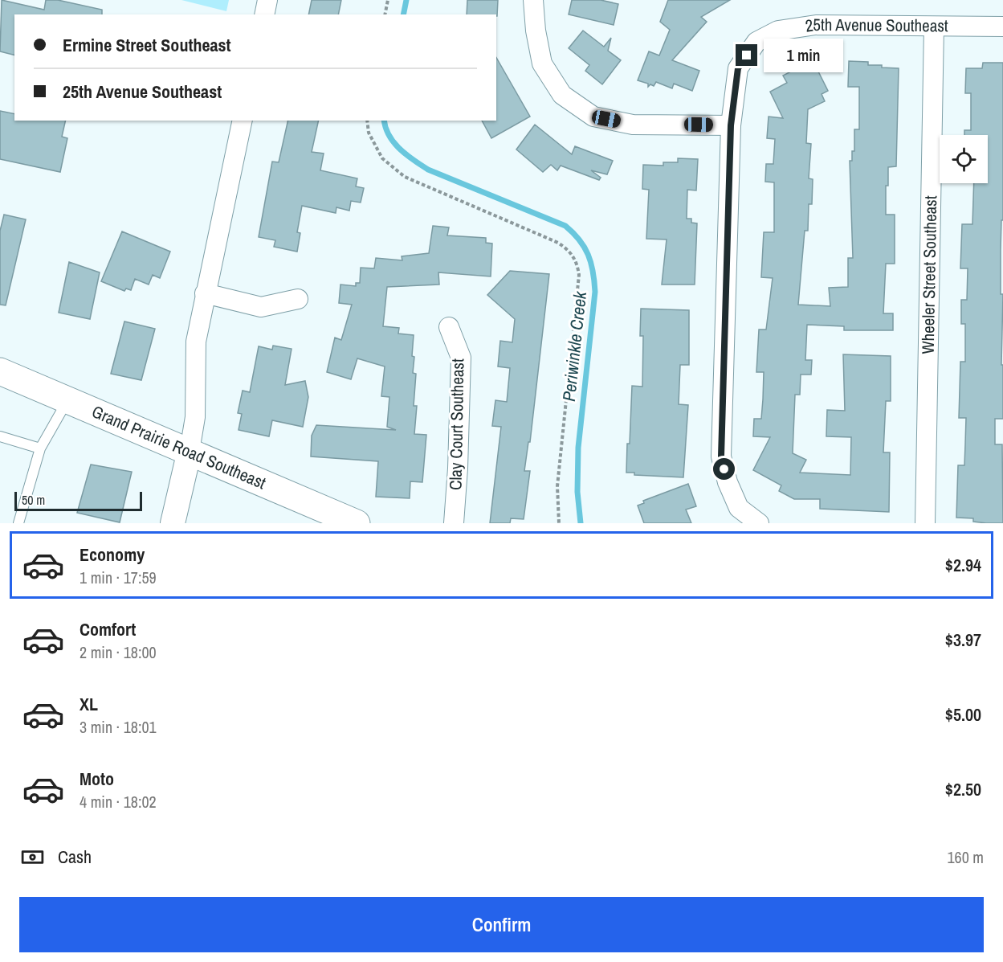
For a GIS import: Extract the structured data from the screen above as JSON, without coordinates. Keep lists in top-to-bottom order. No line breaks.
{"streets":{"main road":["Grand Prairie Road Southeast"],"street":["25th Avenue Southeast","Wheeler Street Southeast","Clay Court Southeast"]},"crossings":[["25th Avenue Southeast","Wheeler Street Southeast"]],"water":["Periwinkle Creek"],"scale_bar":"50 m","page":{"banner":["Ermine Street Southeast","25th Avenue Southeast"],"bubble":"1 min","scale":"50 m","list":[{"name":"Economy","note":"1 min · 17:59","value":"$2.94"},{"name":"Comfort","note":"2 min · 18:00","value":"$3.97"},{"name":"XL","note":"3 min · 18:01","value":"$5.00"},{"name":"Moto","note":"4 min · 18:02","value":"$2.50"}],"pay":["Cash","160 m"],"buttons":"Confirm"}}
